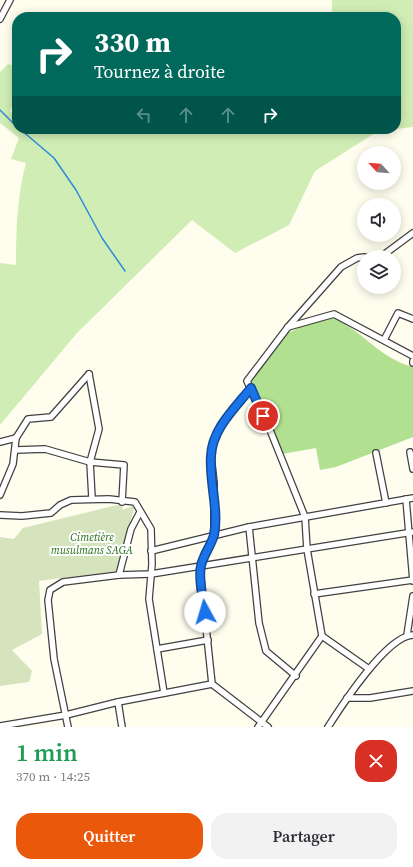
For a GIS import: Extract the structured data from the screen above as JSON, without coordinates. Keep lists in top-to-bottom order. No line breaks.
{"parks":["Cimetière musulmans SAGA"],"north":"top left","page":{"turn":["330 m","Tournez à droite"],"heading":["1 min","370 m · 14:25"],"buttons":["Quitter","Partager"]}}
